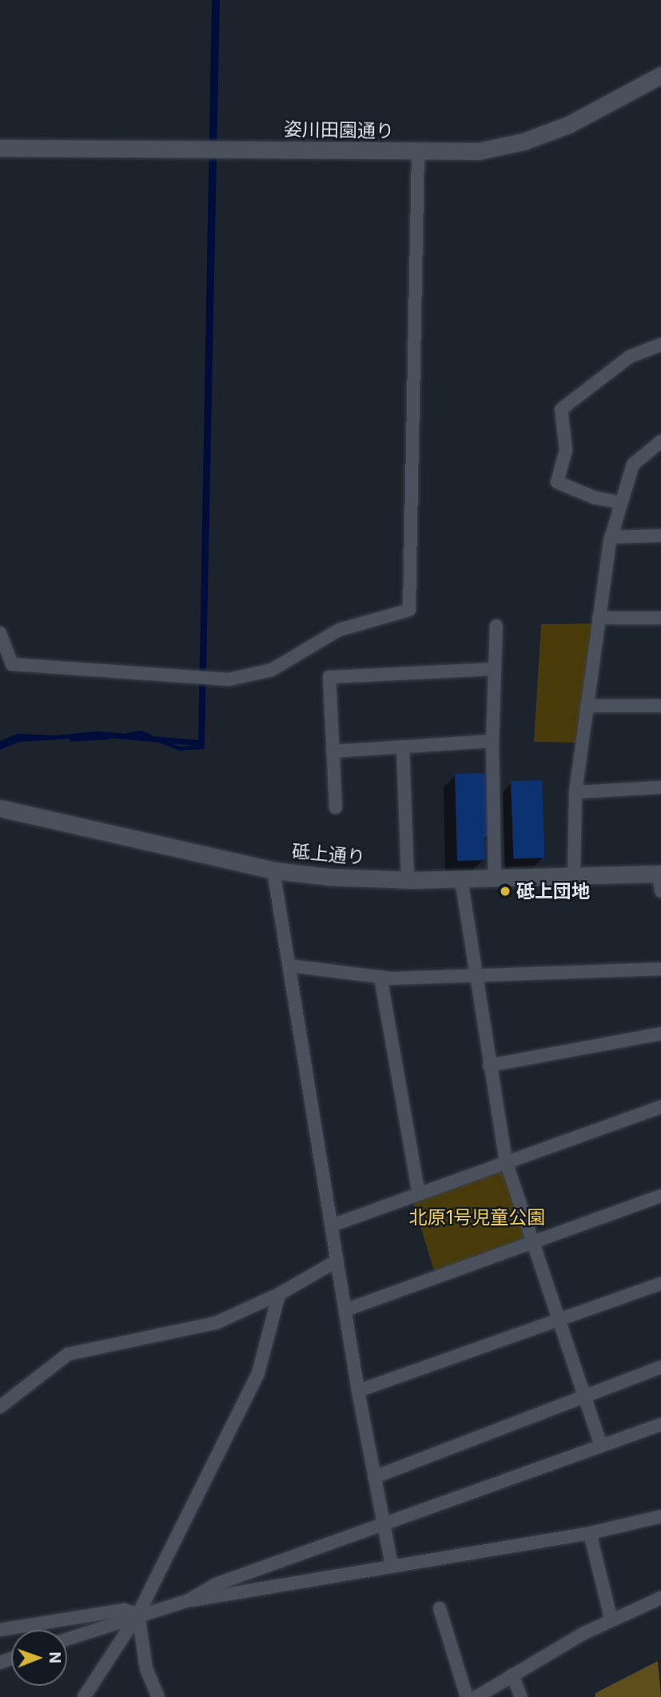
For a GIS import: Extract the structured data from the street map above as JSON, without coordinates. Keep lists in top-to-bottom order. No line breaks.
{"streets":{"street":["姿川田園通り","砥上通り"]},"parks":["北原1号児童公園"],"places":["砥上団地"],"north":"right"}
